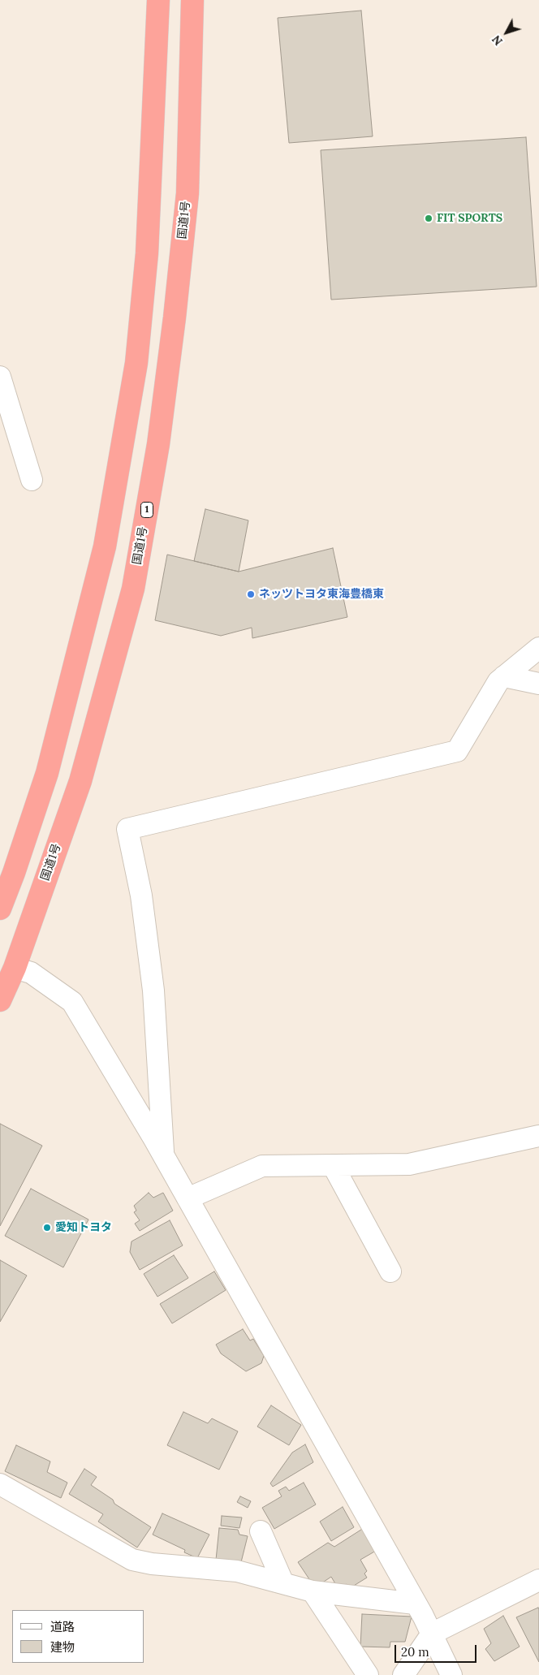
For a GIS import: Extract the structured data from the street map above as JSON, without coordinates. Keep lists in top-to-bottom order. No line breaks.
{"streets":{"highway":["国道1号","1"]},"places":["FIT SPORTS","ネッツトヨタ東海豊橋東","愛知トヨタ"],"legend":["道路","建物"],"scale_bar":"20 m","north":"bottom left"}
